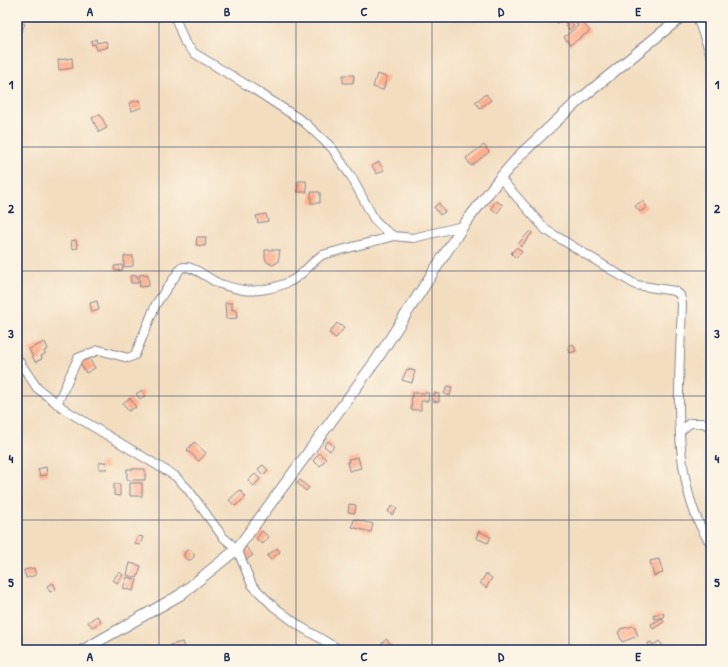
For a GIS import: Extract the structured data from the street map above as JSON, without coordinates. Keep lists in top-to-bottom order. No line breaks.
{"grid":{"columns":["A","B","C","D","E"],"rows":["1","2","3","4","5"]}}
